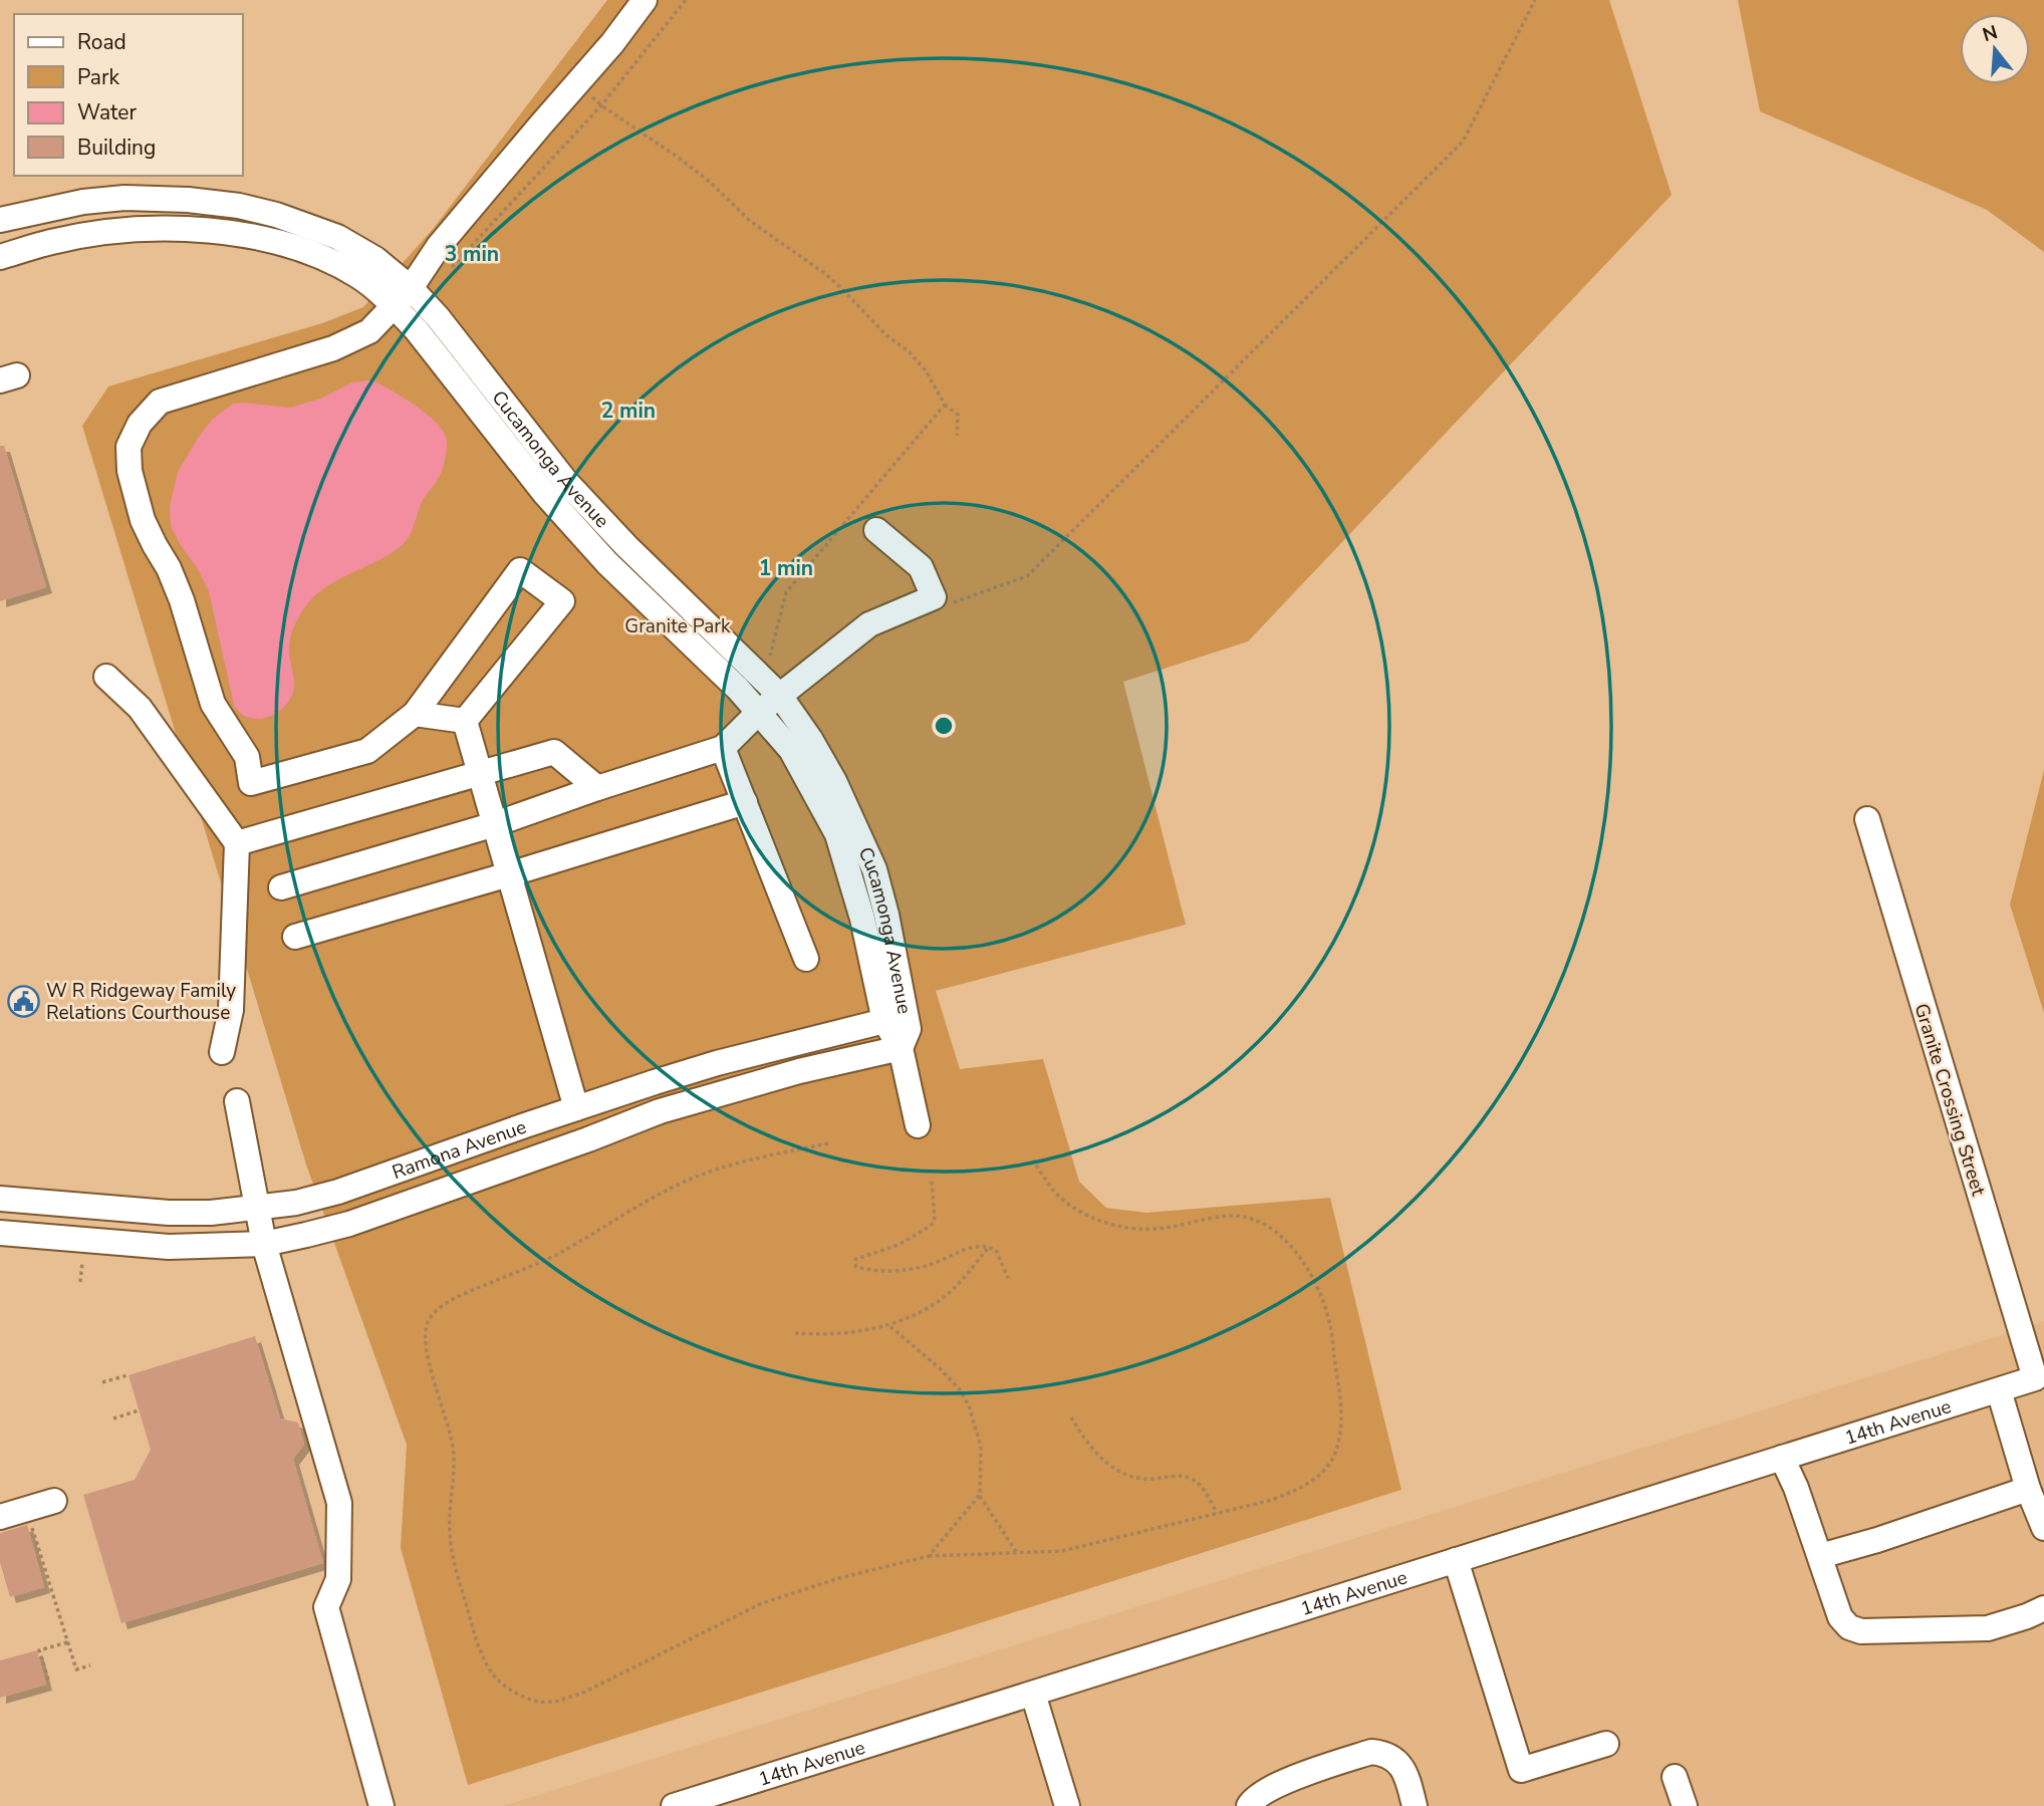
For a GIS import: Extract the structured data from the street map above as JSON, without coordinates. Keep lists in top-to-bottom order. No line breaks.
{"streets":{"street":["Cucamonga Avenue","Granite Crossing Street","Ramona Avenue","14th Avenue"]},"crossings":[["Cucamonga Avenue","Ramona Avenue"],["Granite Crossing Street","14th Avenue"]],"parks":["Granite Park"],"places":{"public building":["W R Ridgeway Family Relations Courthouse"]},"legend":["Road","Park","Water","Building"],"north":"top","rings":["3 min","2 min","1 min"]}
